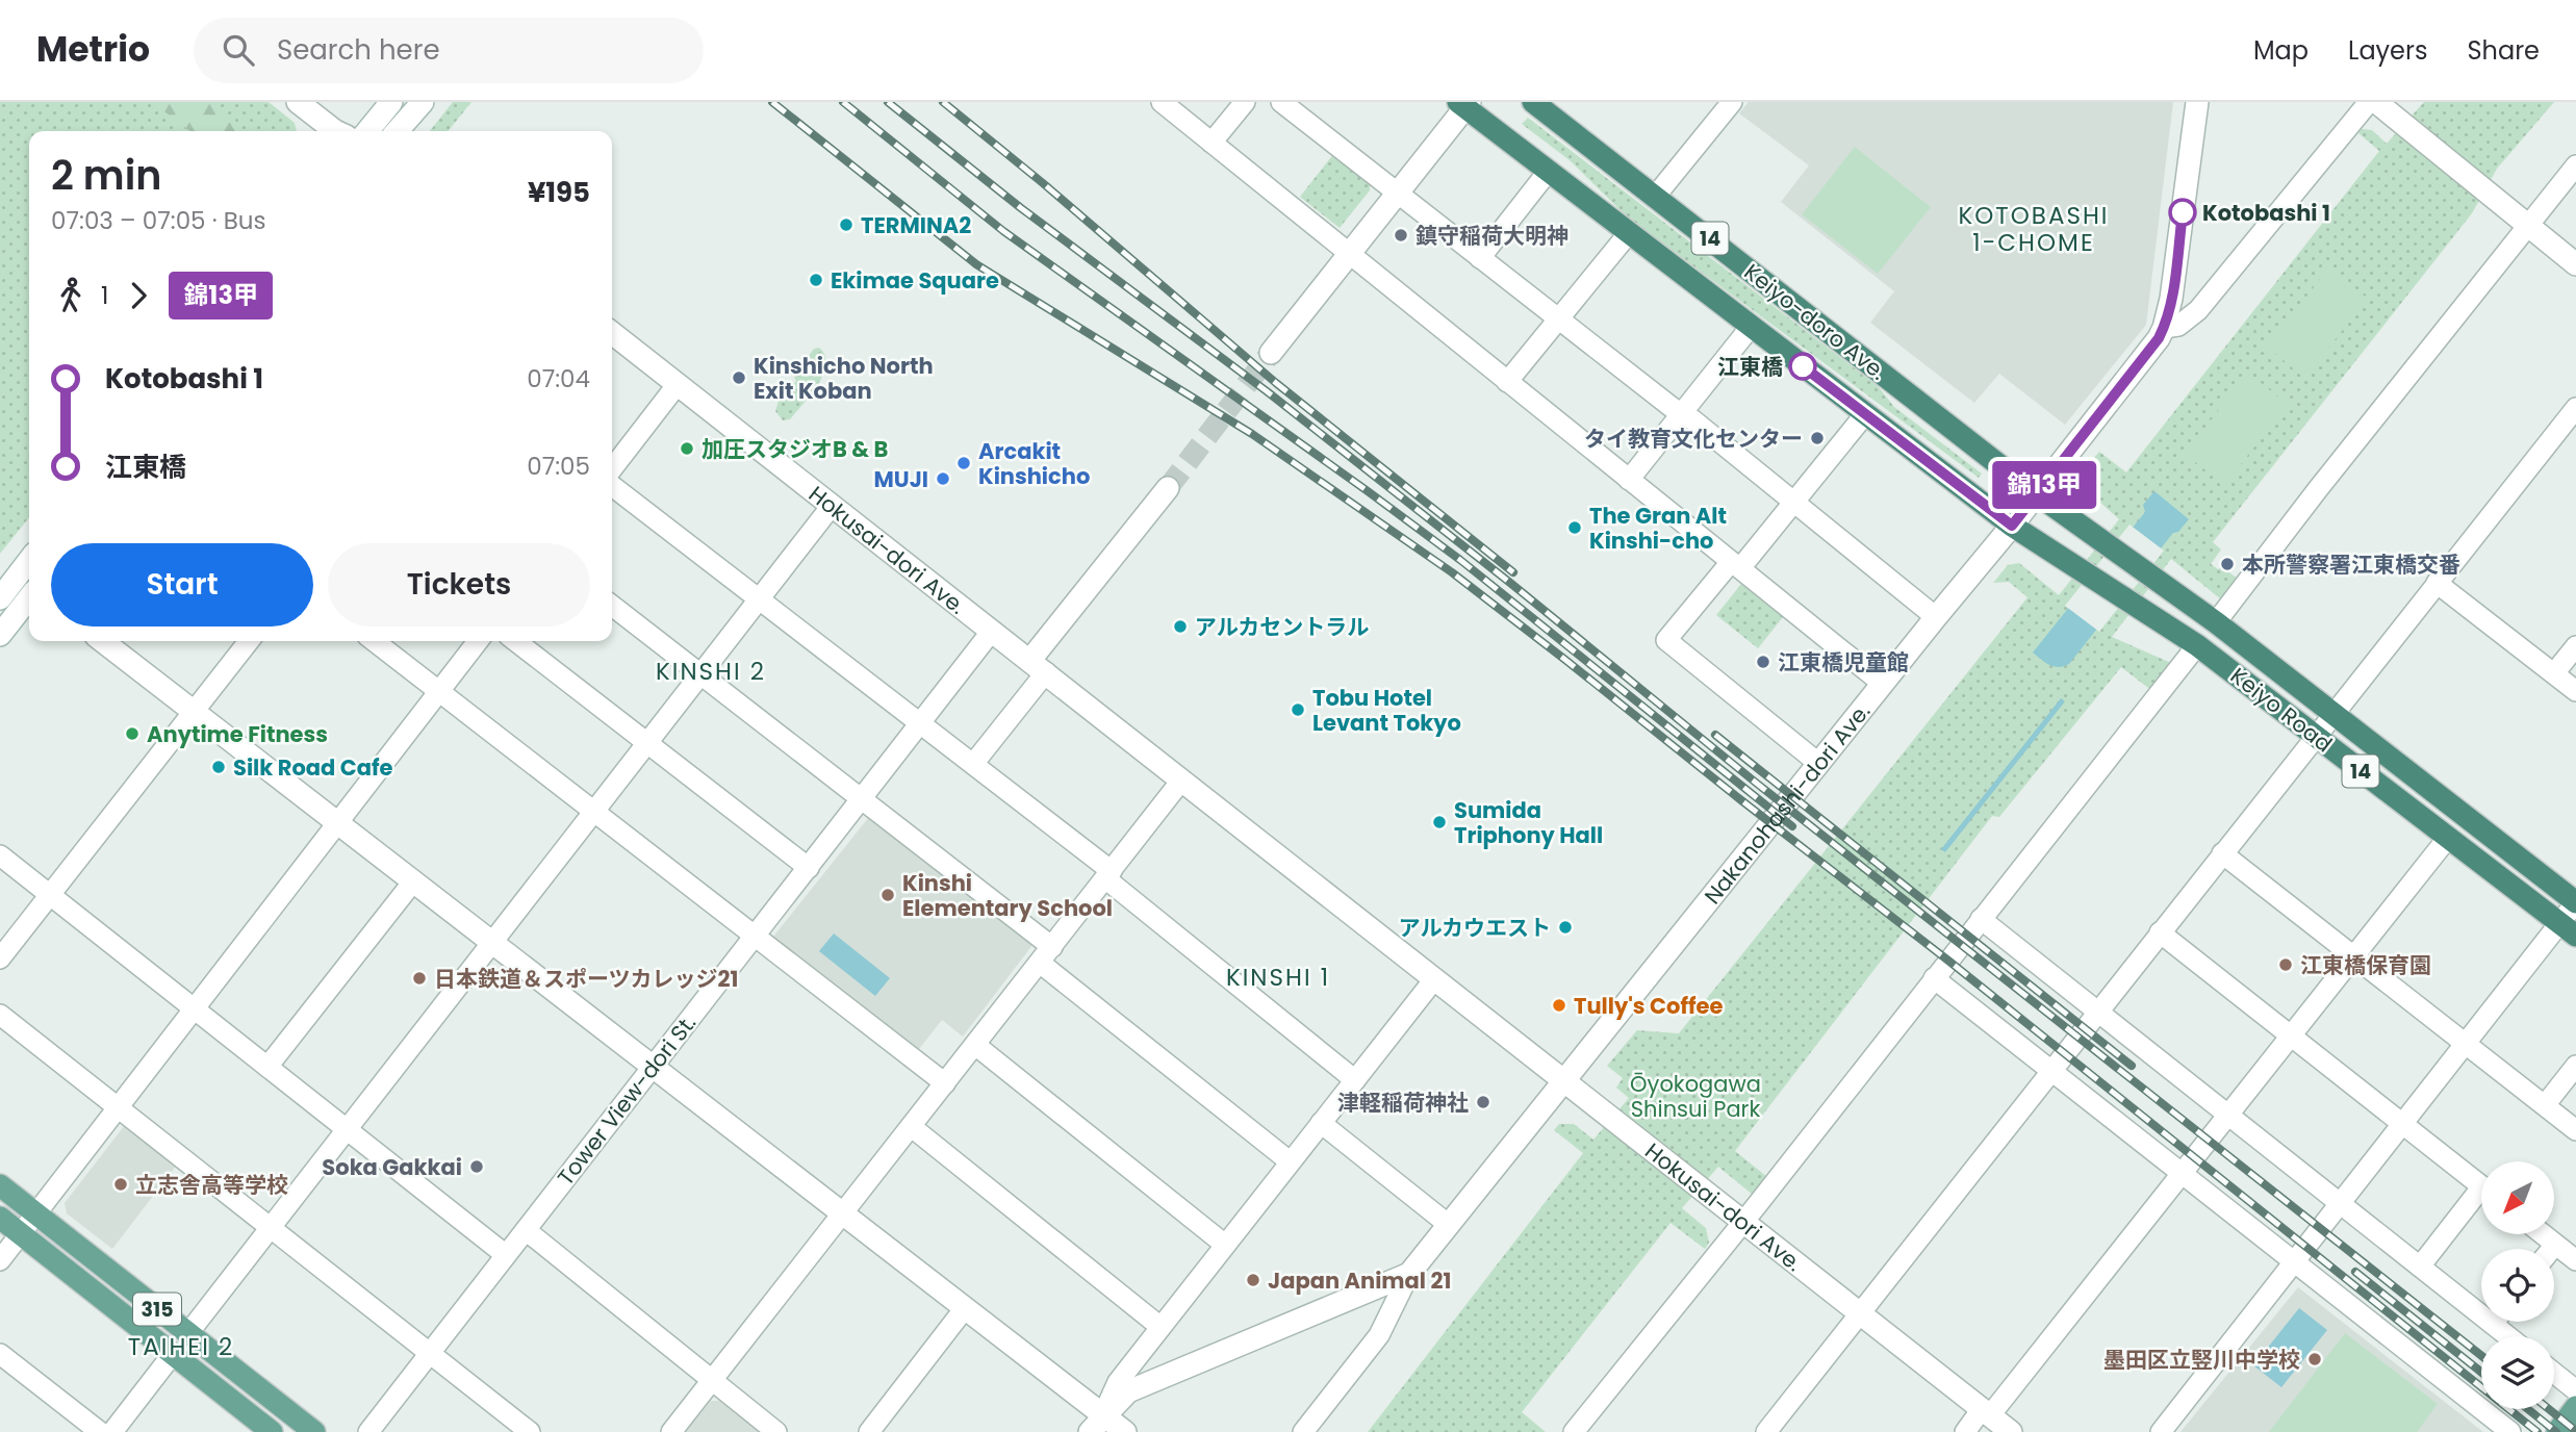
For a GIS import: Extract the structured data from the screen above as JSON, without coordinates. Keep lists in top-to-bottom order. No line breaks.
{"streets":{"highway":["14","Keiyo-doro Ave.","Keiyo Road"],"main road":["315"],"street":["Hokusai-dori Ave.","Nakanohashi-dori Ave.","Tower View-dori St."]},"crossings":[["Keiyo-doro Ave.","Keiyo Road"],["Keiyo-doro Ave.","Nakanohashi-dori Ave."],["Hokusai-dori Ave.","Nakanohashi-dori Ave."],["Hokusai-dori Ave.","Tower View-dori St."],["Keiyo Road","Nakanohashi-dori Ave."]],"districts":["KOTOBASHI 1-CHOME","KINSHI 2","KINSHI 1","TAIHEI 2"],"parks":["Ōyokogawa Shinsui Park"],"places":["Kotobashi 1","TERMINA2","鎮守稲荷大明神","Ekimae Square","江東橋","Kinshicho North Exit Koban","タイ教育文化センター","加圧スタジオB & B","Arcakit Kinshicho","MUJI","The Gran Alt Kinshi-cho","本所警察署江東橋交番","アルカセントラル","江東橋児童館","Tobu Hotel Levant Tokyo","Anytime Fitness","Silk Road Cafe","Sumida Triphony Hall","Kinshi Elementary School","アルカウエスト","江東橋保育園","日本鉄道＆スポーツカレッジ21","Tully's Coffee","津軽稲荷神社","Soka Gakkai","立志舎高等学校","Japan Animal 21","墨田区立竪川中学校"],"lines":["bus line 錦13甲"],"north":"bottom left","page":{"header":"Metrio","search":"Search here","nav":["Map","Layers","Share"],"on_map":"錦13甲","heading":["2 min","07:03 – 07:05 · Bus","¥195"],"legs":["1","錦13甲"],"list":[{"name":"Kotobashi 1","value":"07:04"},{"name":"江東橋","value":"07:05"}],"buttons":["Start","Tickets"]}}
